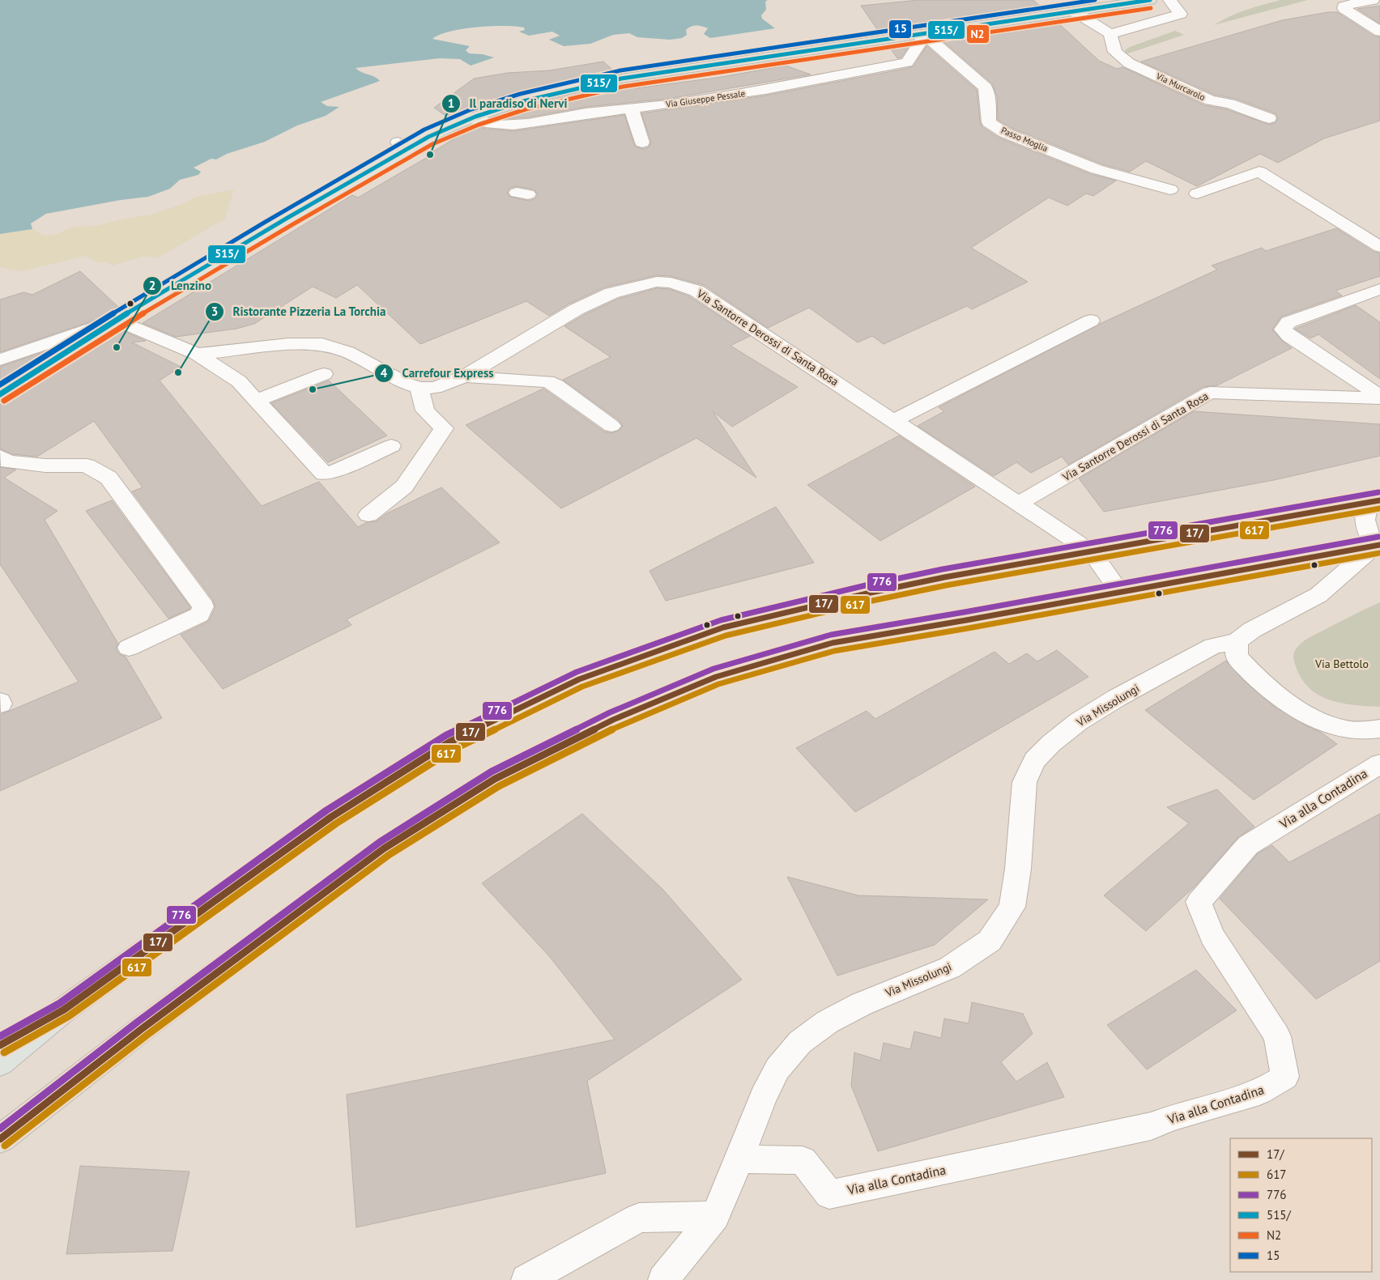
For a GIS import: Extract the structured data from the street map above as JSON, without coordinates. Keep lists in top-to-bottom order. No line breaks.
{"streets":{"street":["Via Murcarolo","Via Giuseppe Pessale","Passo Moglia","Via Santorre Derossi di Santa Rosa","Via Missolungi","Via alla Contadina"]},"crossings":[["Via Giuseppe Pessale","Passo Moglia"],["Via Missolungi","Via alla Contadina"]],"parks":["Via Bettolo"],"places":["Il paradiso di Nervi","Lenzino","Ristorante Pizzeria La Torchia","Carrefour Express"],"lines":["transit line 515/","transit line 15","transit line N2","transit line 776","transit line 17/","transit line 617"],"legend":["17/","617","776","515/","N2","15"]}
